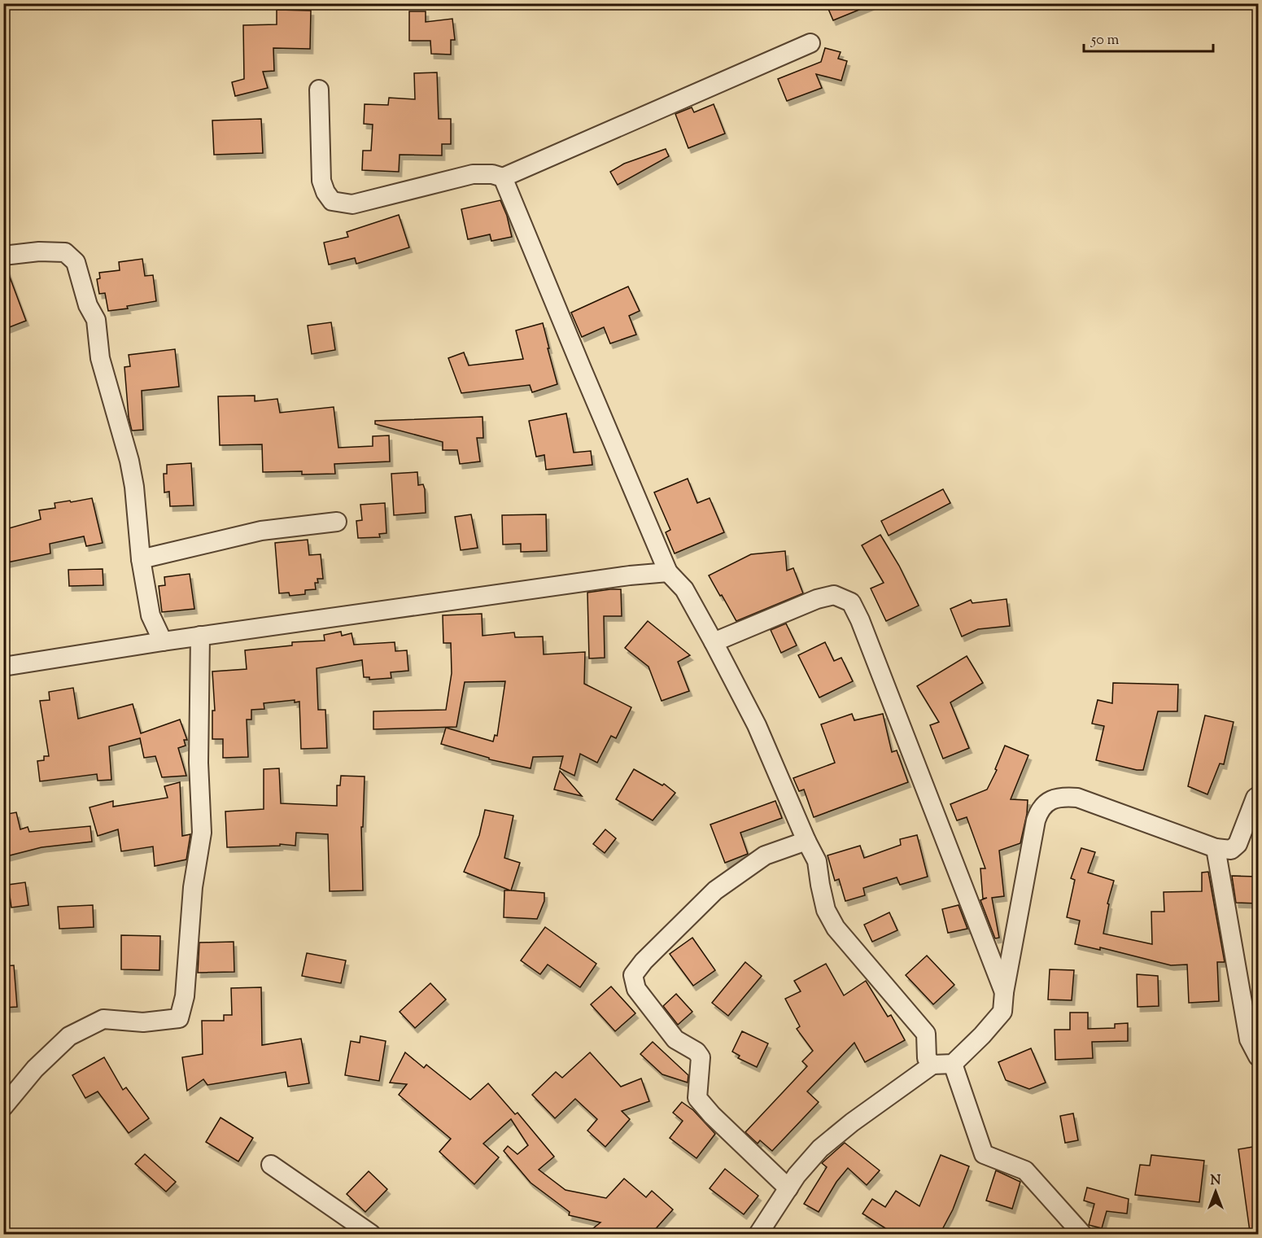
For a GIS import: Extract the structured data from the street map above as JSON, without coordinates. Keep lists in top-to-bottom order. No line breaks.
{"scale_bar":"50 m","north":"top"}
